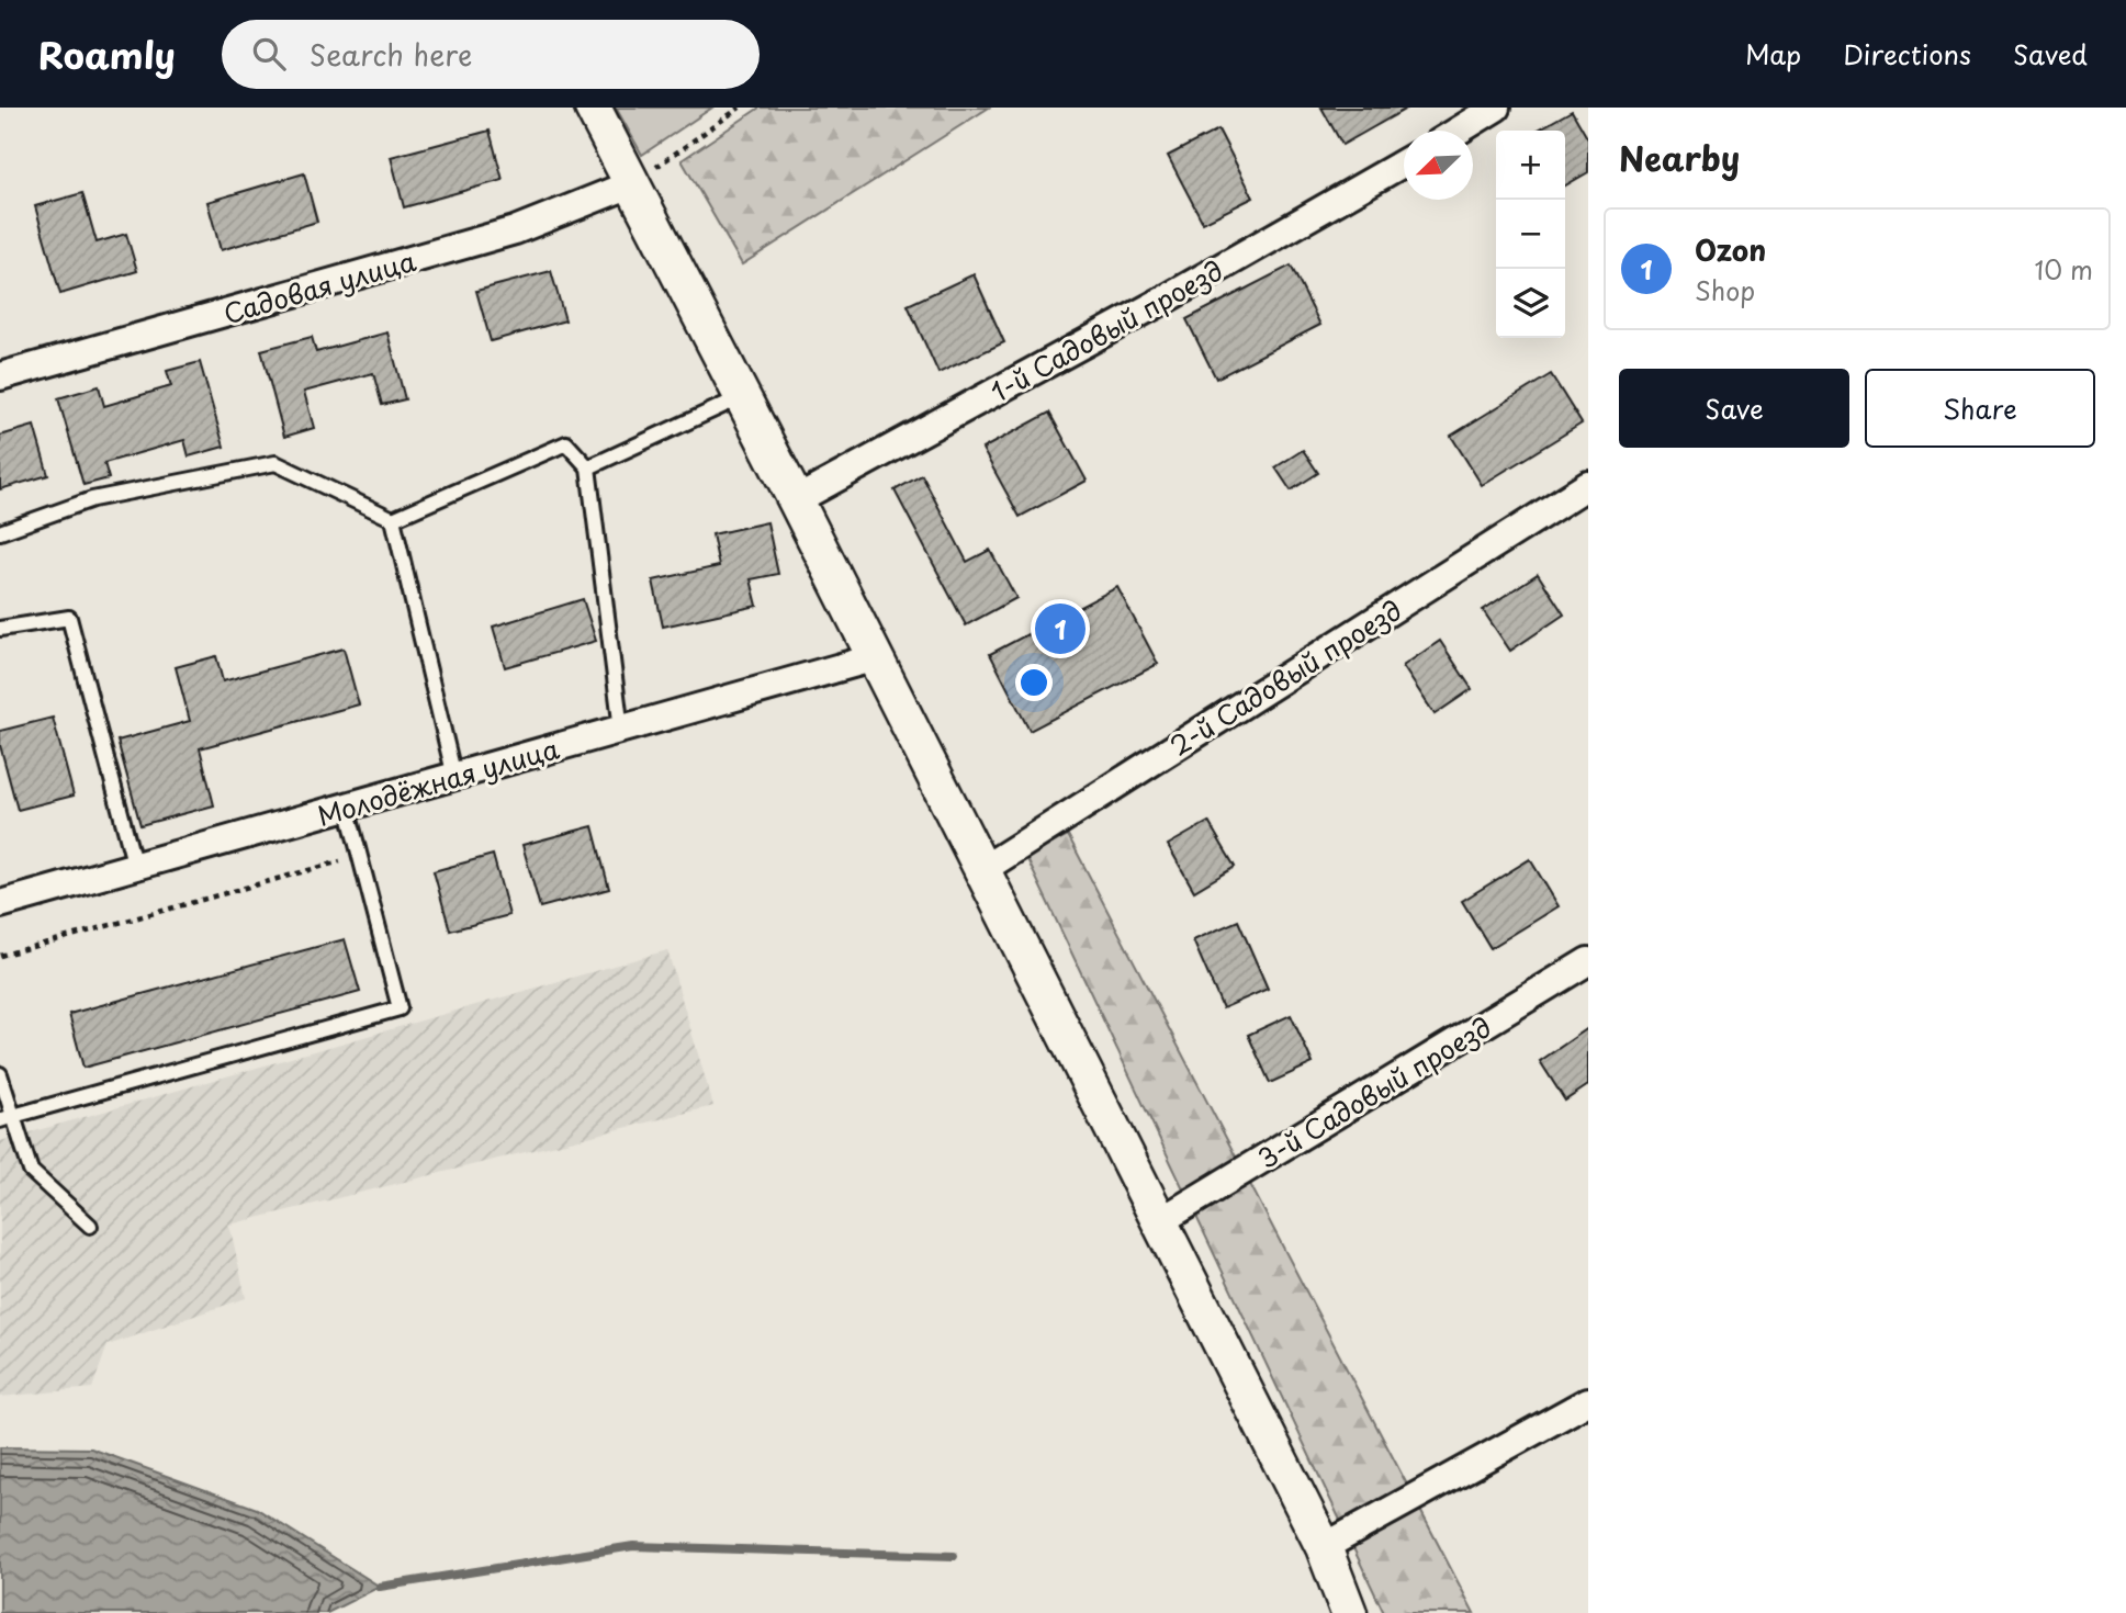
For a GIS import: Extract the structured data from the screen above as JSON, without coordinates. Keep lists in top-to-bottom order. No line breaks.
{"streets":{"street":["Садовая улица","1-й Садовый проезд","2-й Садовый проезд","Молодёжная улица","3-й Садовый проезд"]},"north":"bottom left","page":{"header":"Roamly","search":"Search here","nav":["Map","Directions","Saved"],"heading":"Nearby","map_buttons":["+","−"],"list":[{"mark":"1","name":"Ozon","note":"Shop","value":"10 m"}],"buttons":["Save","Share"],"pins":"1"}}
